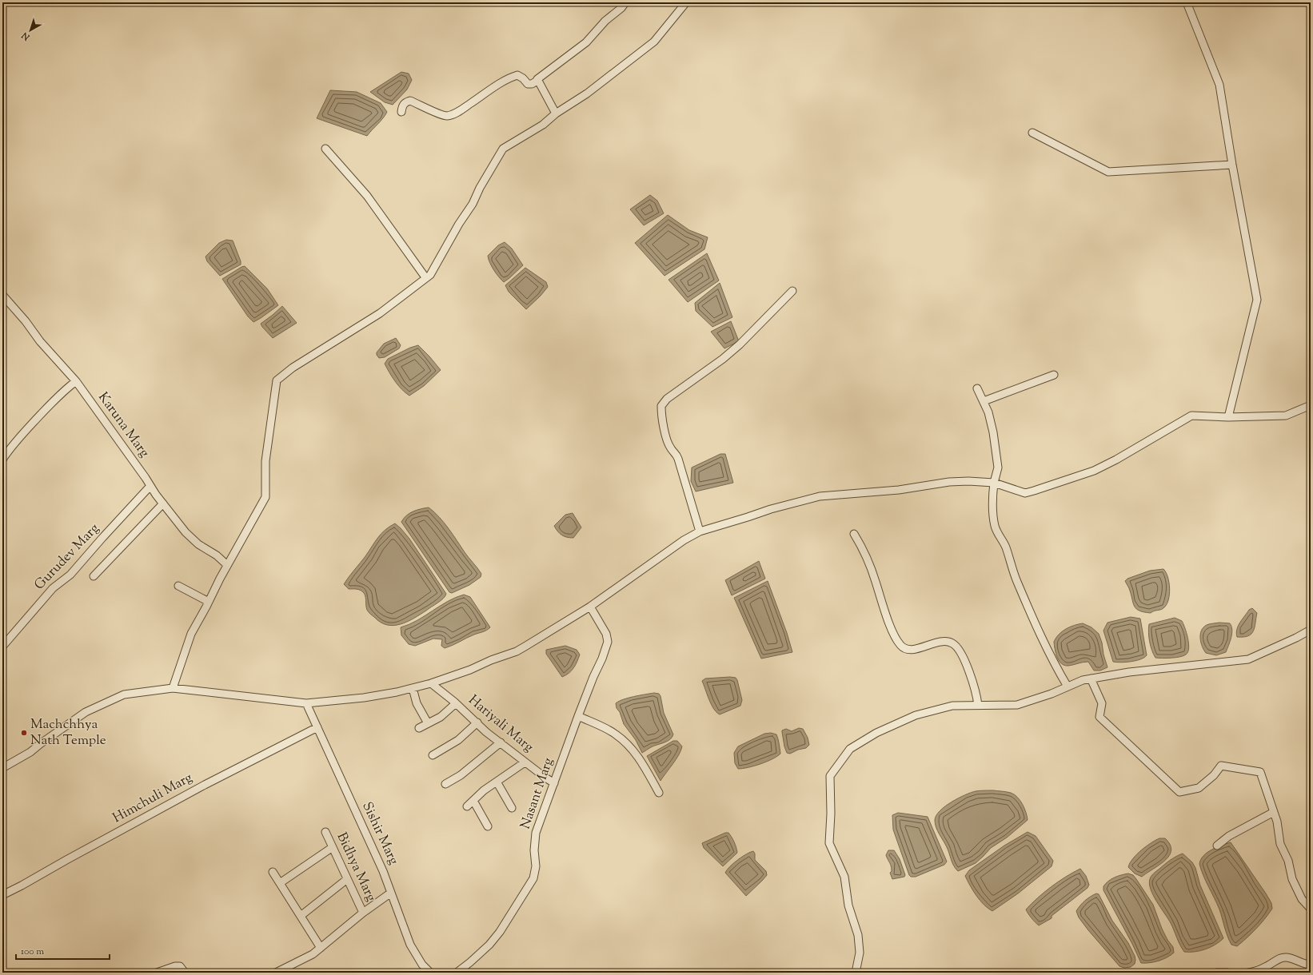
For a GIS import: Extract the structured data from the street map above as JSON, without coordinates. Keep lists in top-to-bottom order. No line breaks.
{"streets":{"street":["Karuna Marg","Gurudev Marg","Hariyali Marg","Nasant Marg","Himchuli Marg","Sishir Marg","Bidhya Marg"]},"crossings":[["Karuna Marg","Gurudev Marg"],["Hariyali Marg","Nasant Marg"],["Himchuli Marg","Sishir Marg"]],"places":["Machchhya Nath Temple"],"scale_bar":"100 m","north":"bottom left"}
